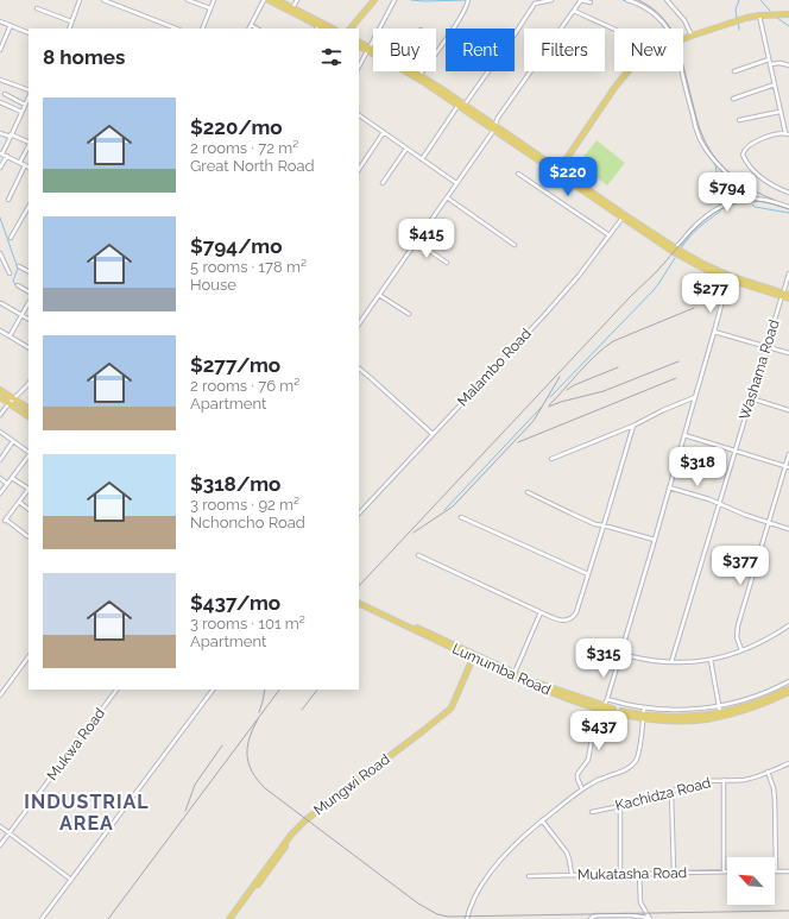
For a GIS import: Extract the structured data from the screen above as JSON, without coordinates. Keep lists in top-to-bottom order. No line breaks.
{"streets":{"main road":["Lumumba Road","Mungwi Road"],"street":["Malambo Road","Washama Road","Mukwa Road","Kachidza Road","Mukatasha Road"]},"crossings":[["Lumumba Road","Mungwi Road"]],"districts":["INDUSTRIAL AREA"],"north":"top left","page":{"chip":["Buy","Rent","Filters","New"],"heading":"8 homes","list":[{"name":"$220/mo","note":"2 rooms · 72 m² · Great North Road"},{"name":"$794/mo","note":"5 rooms · 178 m² · House"},{"name":"$277/mo","note":"2 rooms · 76 m² · Apartment"},{"name":"$318/mo","note":"3 rooms · 92 m² · Nchoncho Road"},{"name":"$437/mo","note":"3 rooms · 101 m² · Apartment"}],"price":["$220","$794","$415","$277","$318","$377","$315","$437"]}}
